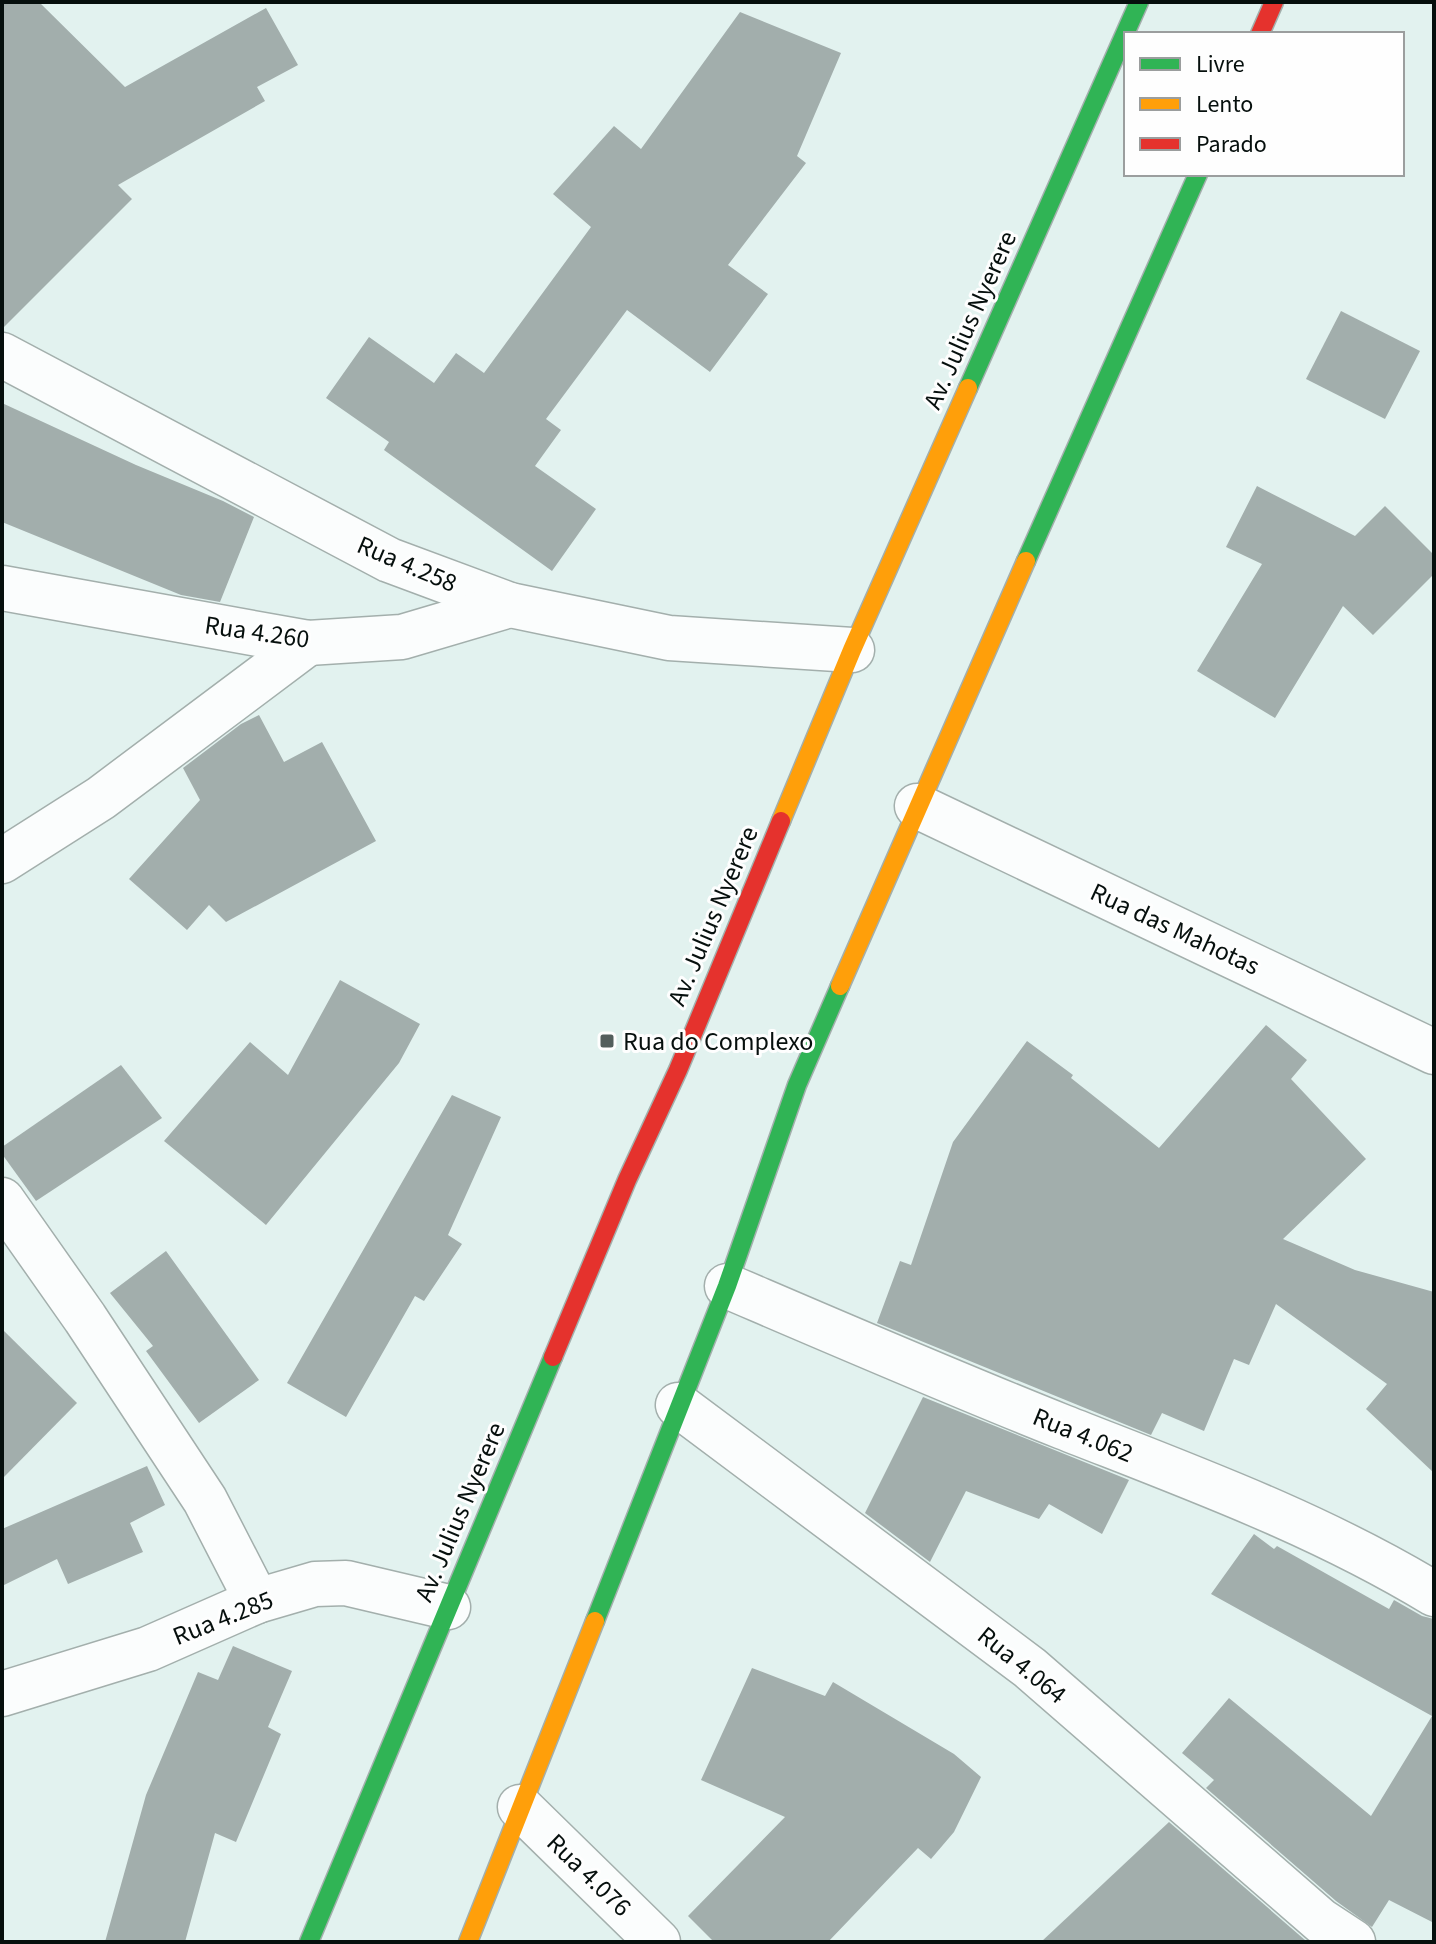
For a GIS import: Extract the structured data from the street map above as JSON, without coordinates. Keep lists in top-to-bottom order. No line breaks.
{"streets":{"main road":["Av. Julius Nyerere"],"street":["Rua 4.258","Rua 4.260","Rua das Mahotas","Rua 4.062","Rua 4.285","Rua 4.064","Rua 4.076"]},"crossings":[["Av. Julius Nyerere","Rua 4.258"],["Av. Julius Nyerere","Rua 4.285"],["Rua 4.258","Rua 4.260"]],"places":{"transit":["Rua do Complexo"]},"legend":["Livre","Lento","Parado"]}
